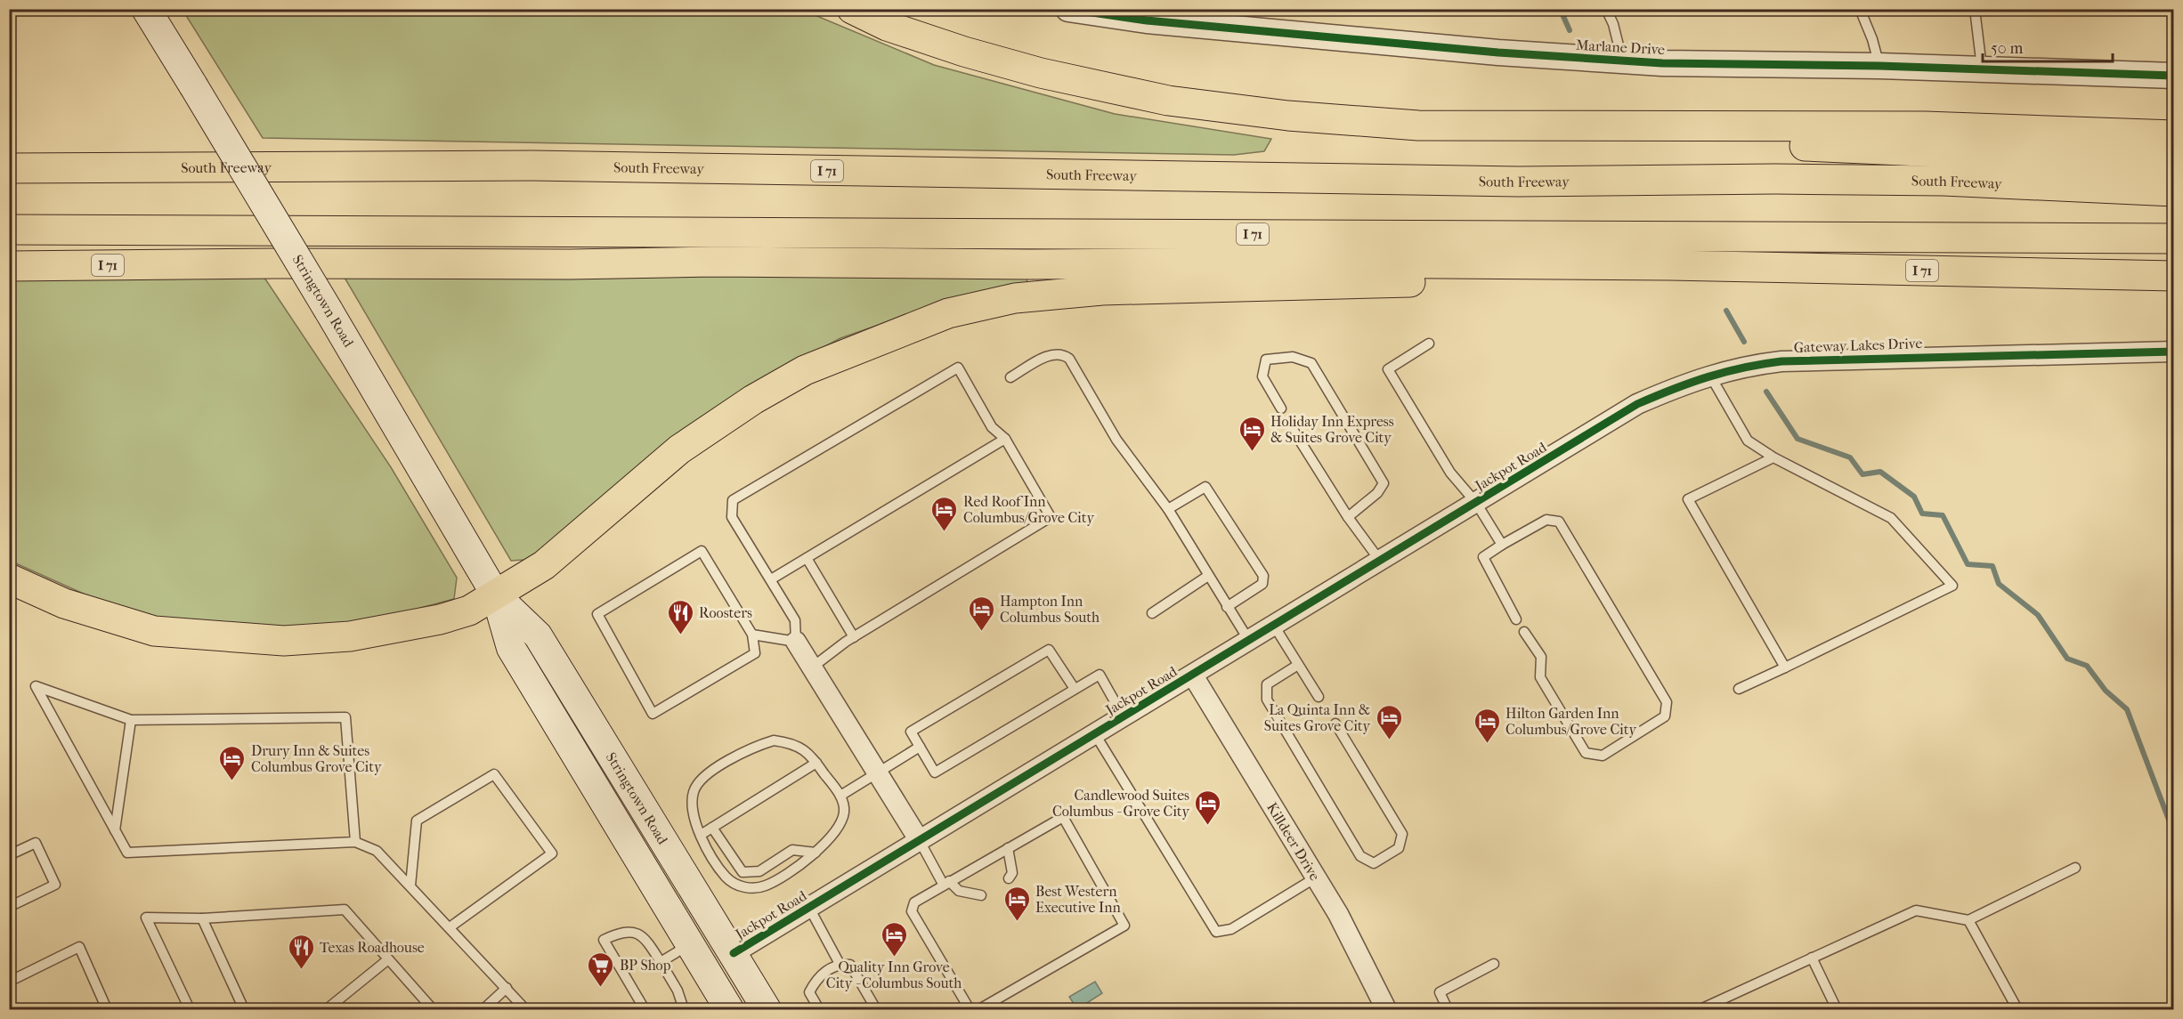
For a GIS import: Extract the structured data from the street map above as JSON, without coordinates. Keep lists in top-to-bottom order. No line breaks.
{"streets":{"highway":["South Freeway","I 71"],"main road":["Stringtown Road"],"street":["Marlane Drive","Gateway Lakes Drive","Jackpot Road","Killdeer Drive"]},"crossings":[["Stringtown Road","Jackpot Road"],["Gateway Lakes Drive","Jackpot Road"],["Jackpot Road","Killdeer Drive"]],"places":{"hotel":["Holiday Inn Express & Suites Grove City","Red Roof Inn Columbus/Grove City","Hampton Inn Columbus South","La Quinta Inn & Suites Grove City","Hilton Garden Inn Columbus/Grove City","Drury Inn & Suites Columbus Grove City","Candlewood Suites Columbus - Grove City","Best Western Executive Inn","Quality Inn Grove City - Columbus South"],"restaurant":["Roosters","Texas Roadhouse"],"supermarket":["BP Shop"]},"scale_bar":"50 m"}
